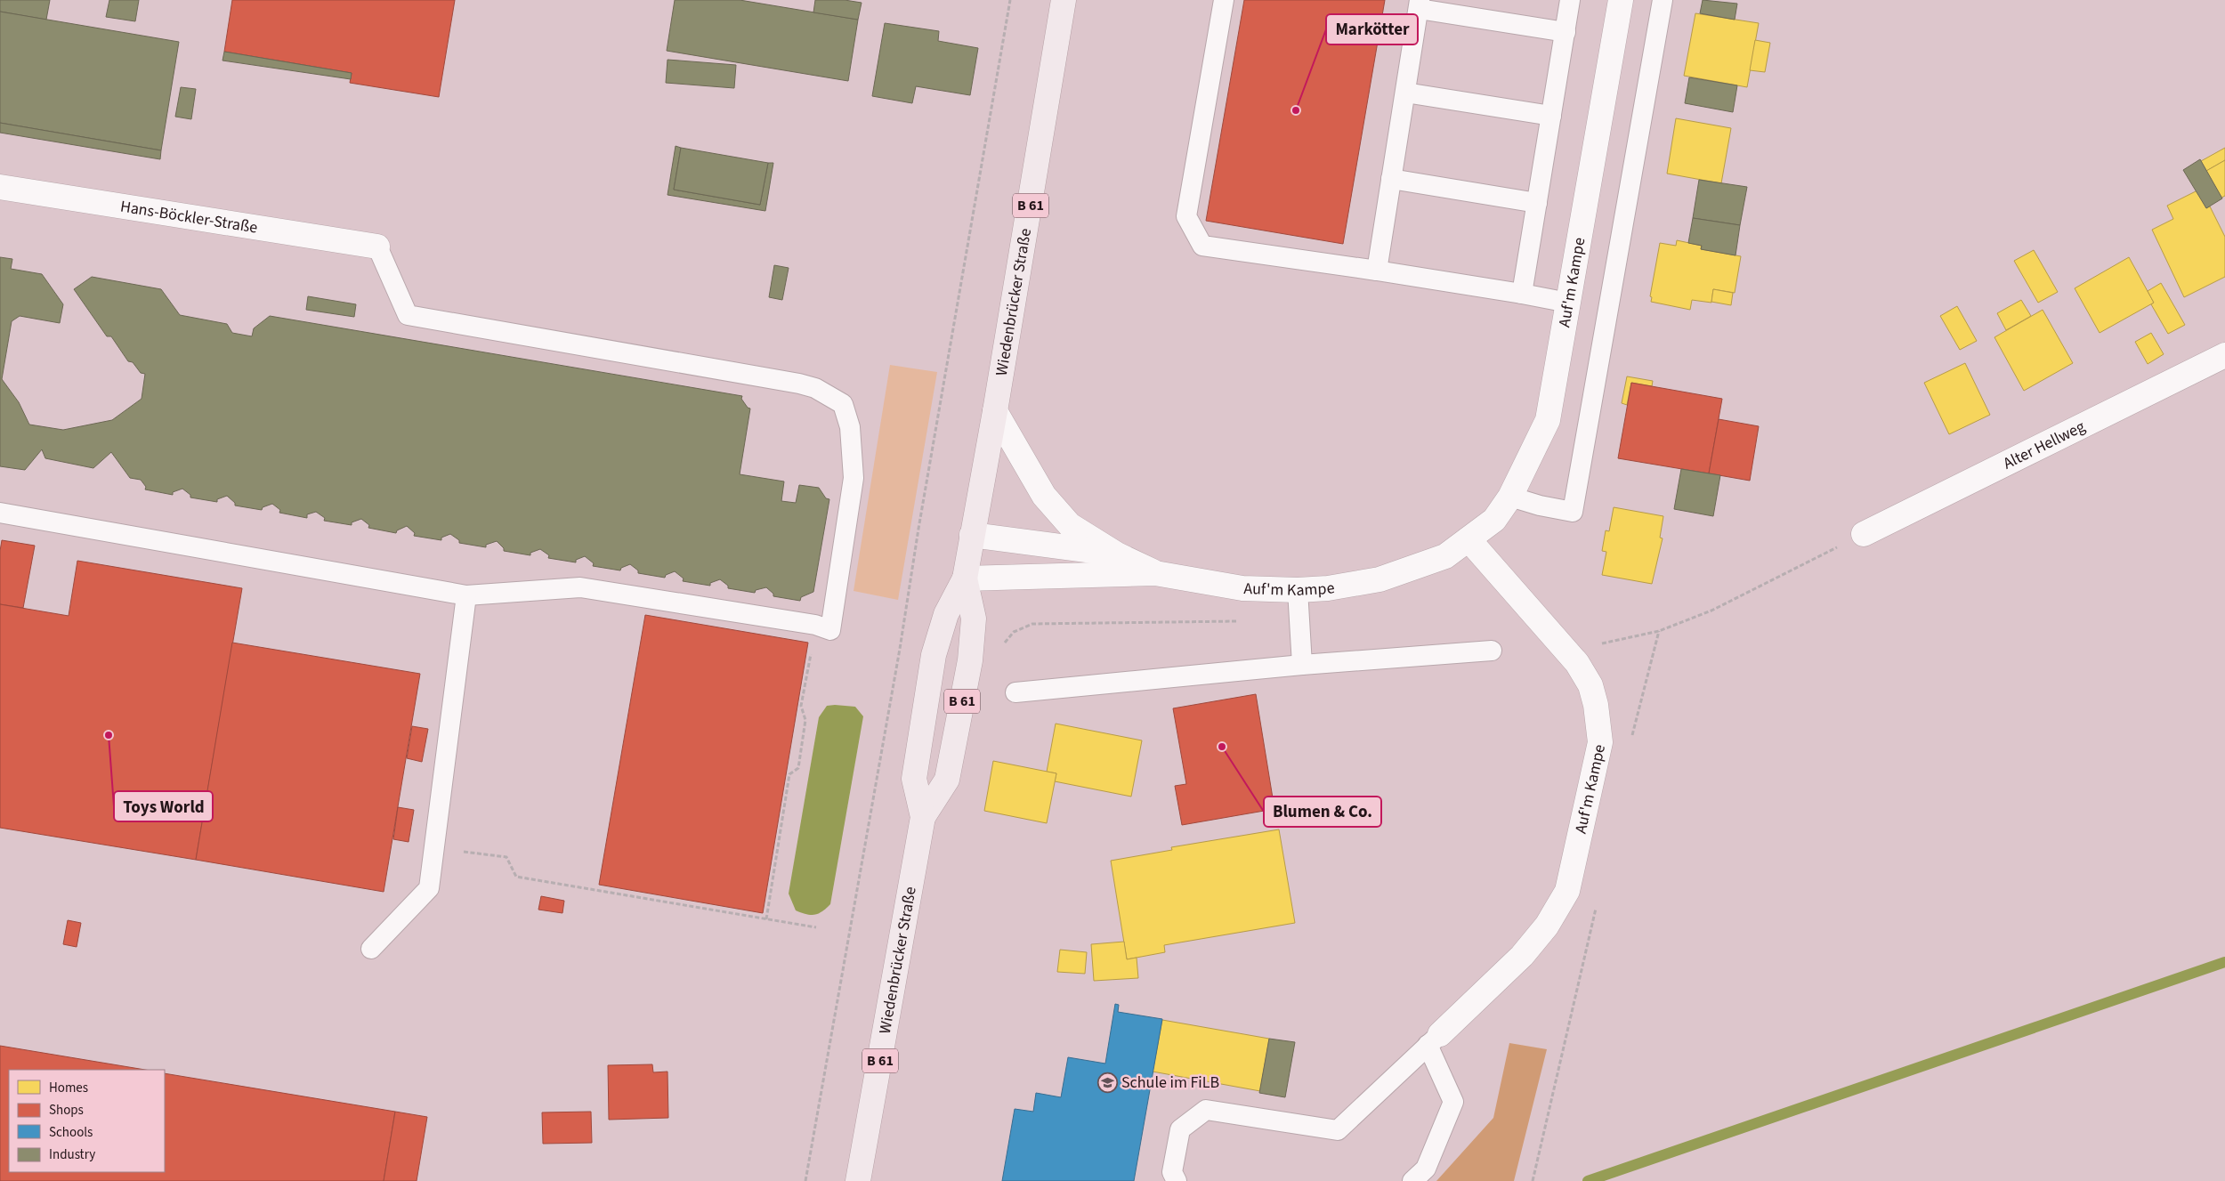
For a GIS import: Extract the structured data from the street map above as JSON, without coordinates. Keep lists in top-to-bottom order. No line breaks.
{"streets":{"main road":["B 61","Wiedenbrücker Straße"],"street":["Hans-Böckler-Straße","Auf'm Kampe","Alter Hellweg"]},"crossings":[["Auf'm Kampe","Wiedenbrücker Straße"]],"places":{"other":["Markötter","Toys World","Blumen & Co."],"school or university":["Schule im FiLB"]},"legend":["Homes","Shops","Schools","Industry"]}
